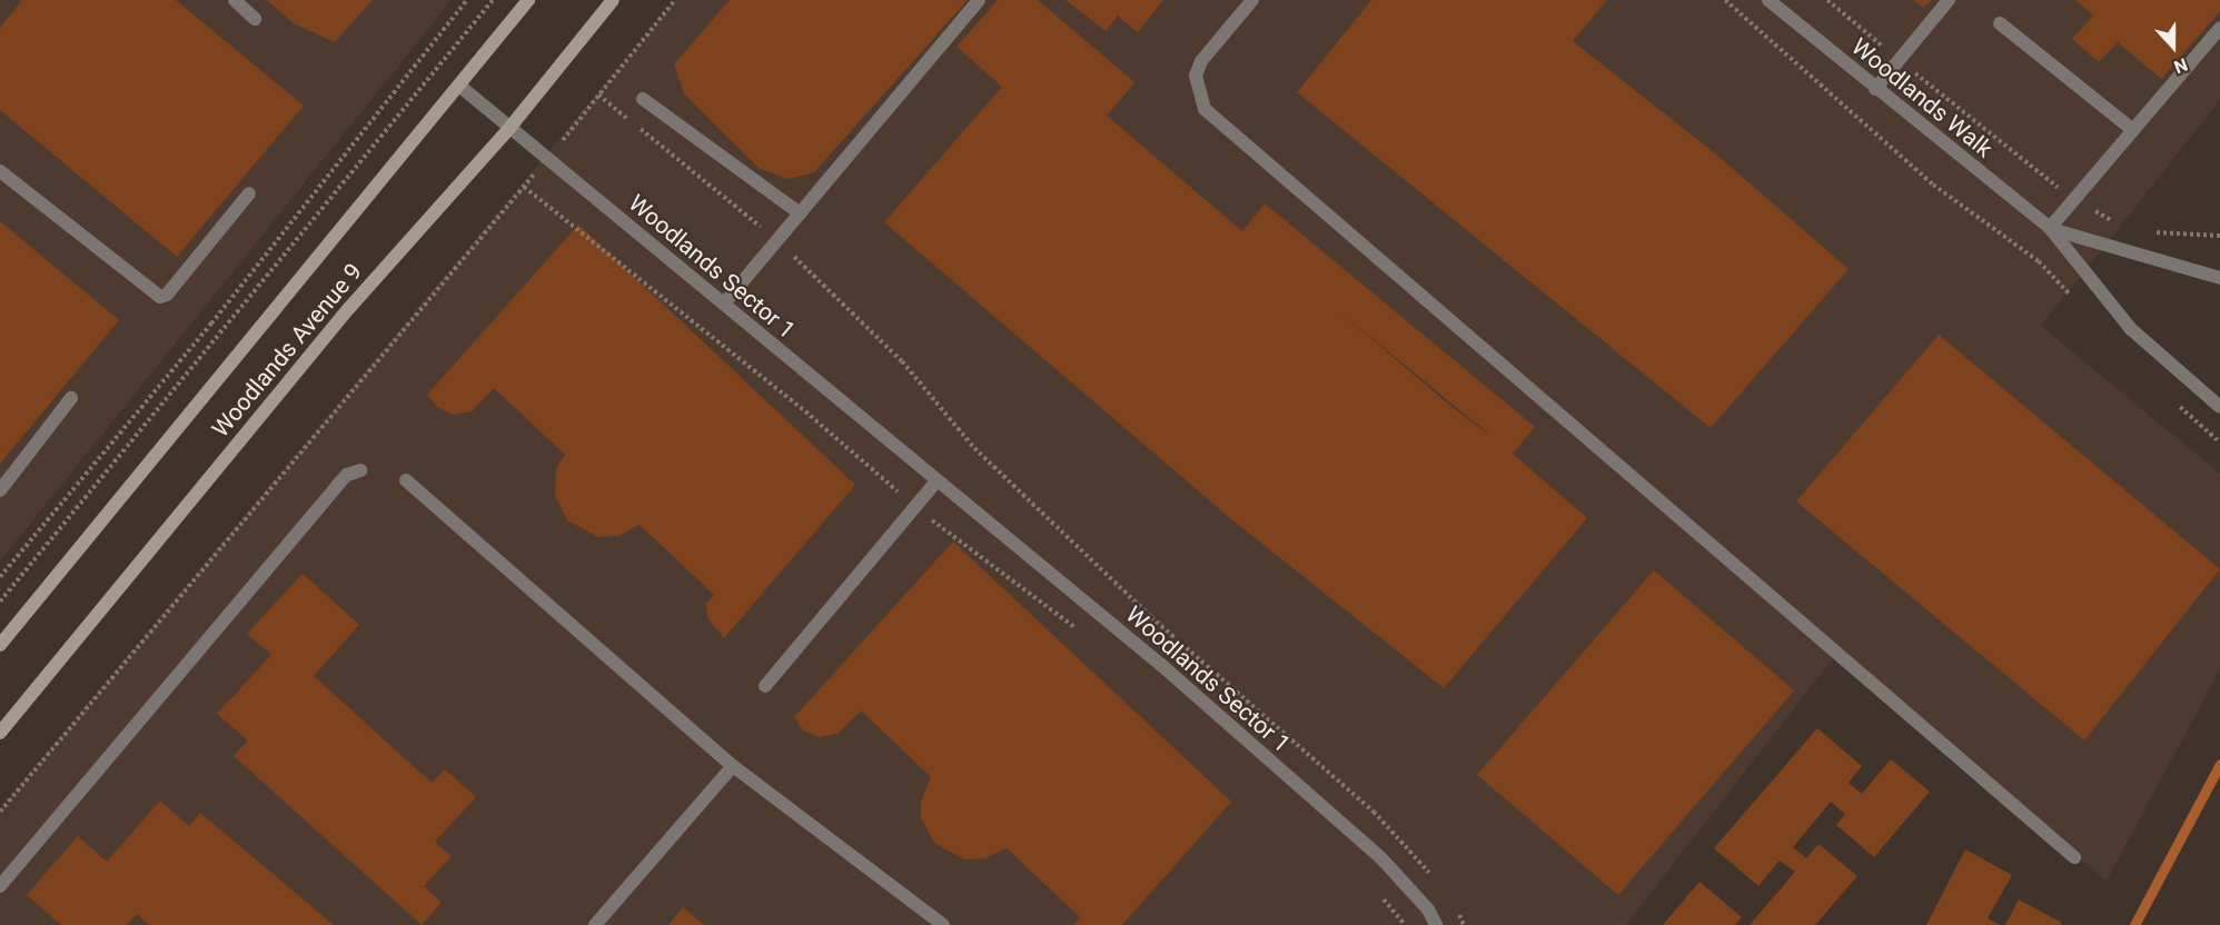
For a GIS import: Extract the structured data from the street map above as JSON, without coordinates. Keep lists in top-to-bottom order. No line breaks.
{"streets":{"main road":["Woodlands Avenue 9"],"street":["Woodlands Walk","Woodlands Sector 1"]},"crossings":[["Woodlands Sector 1","Woodlands Avenue 9"]],"north":"bottom"}
